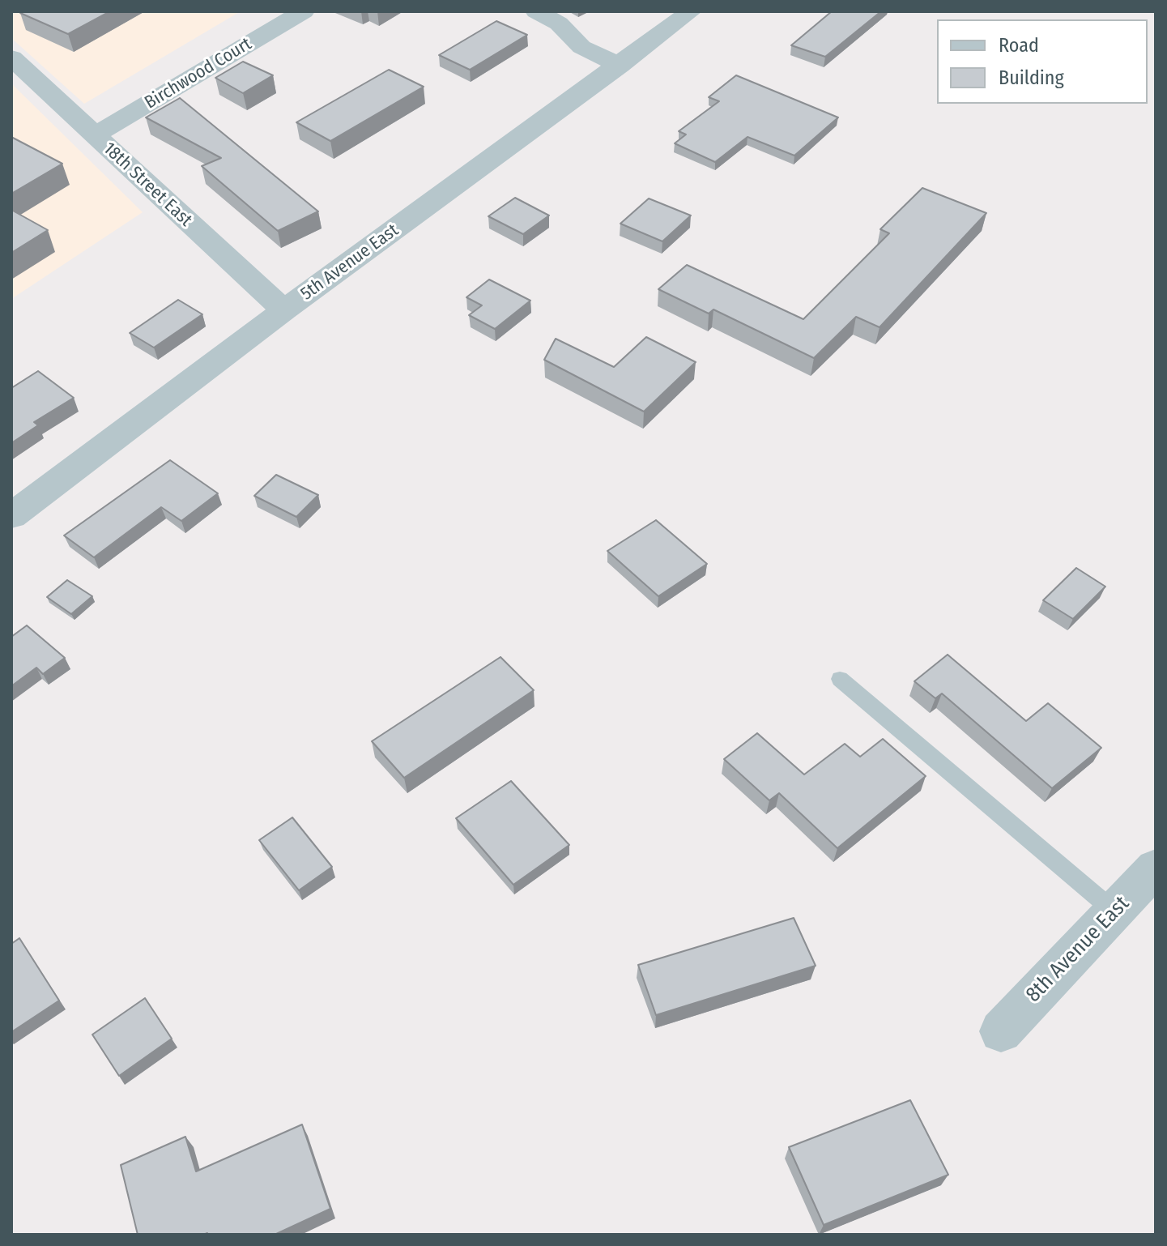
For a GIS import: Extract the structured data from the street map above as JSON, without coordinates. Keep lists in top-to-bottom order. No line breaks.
{"streets":{"street":["Birchwood Court","18th Street East","5th Avenue East","8th Avenue East"]},"crossings":[["Birchwood Court","18th Street East"],["18th Street East","5th Avenue East"]],"legend":["Road","Building"]}
